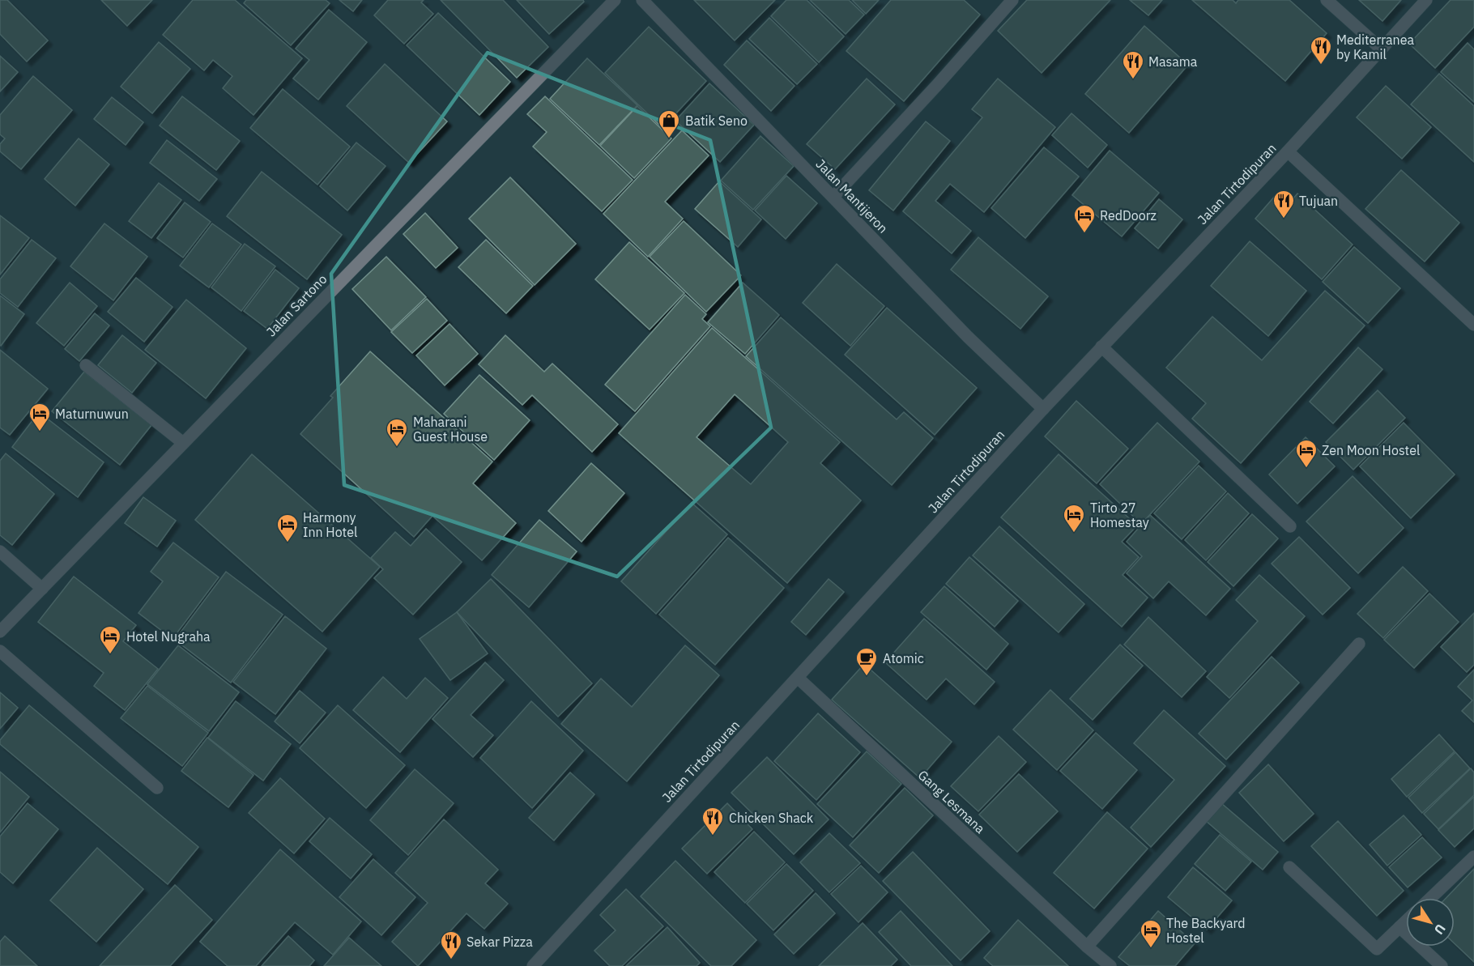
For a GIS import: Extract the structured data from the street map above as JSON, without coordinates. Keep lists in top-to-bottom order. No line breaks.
{"streets":{"street":["Jalan Tirtodipuran","Jalan Mantijeron","Jalan Sartono","Gang Lesmana"]},"crossings":[["Jalan Tirtodipuran","Jalan Mantijeron"],["Jalan Tirtodipuran","Gang Lesmana"]],"places":{"restaurant":["Mediterranea by Kamil","Masama","Tujuan","Chicken Shack","Sekar Pizza"],"shop":["Batik Seno"],"hotel":["RedDoorz","Maturnuwun","Maharani Guest House","Zen Moon Hostel","Tirto 27 Homestay","Harmony Inn Hotel","Hotel Nugraha","The Backyard Hostel"],"cafe":["Atomic"]},"north":"bottom right"}
